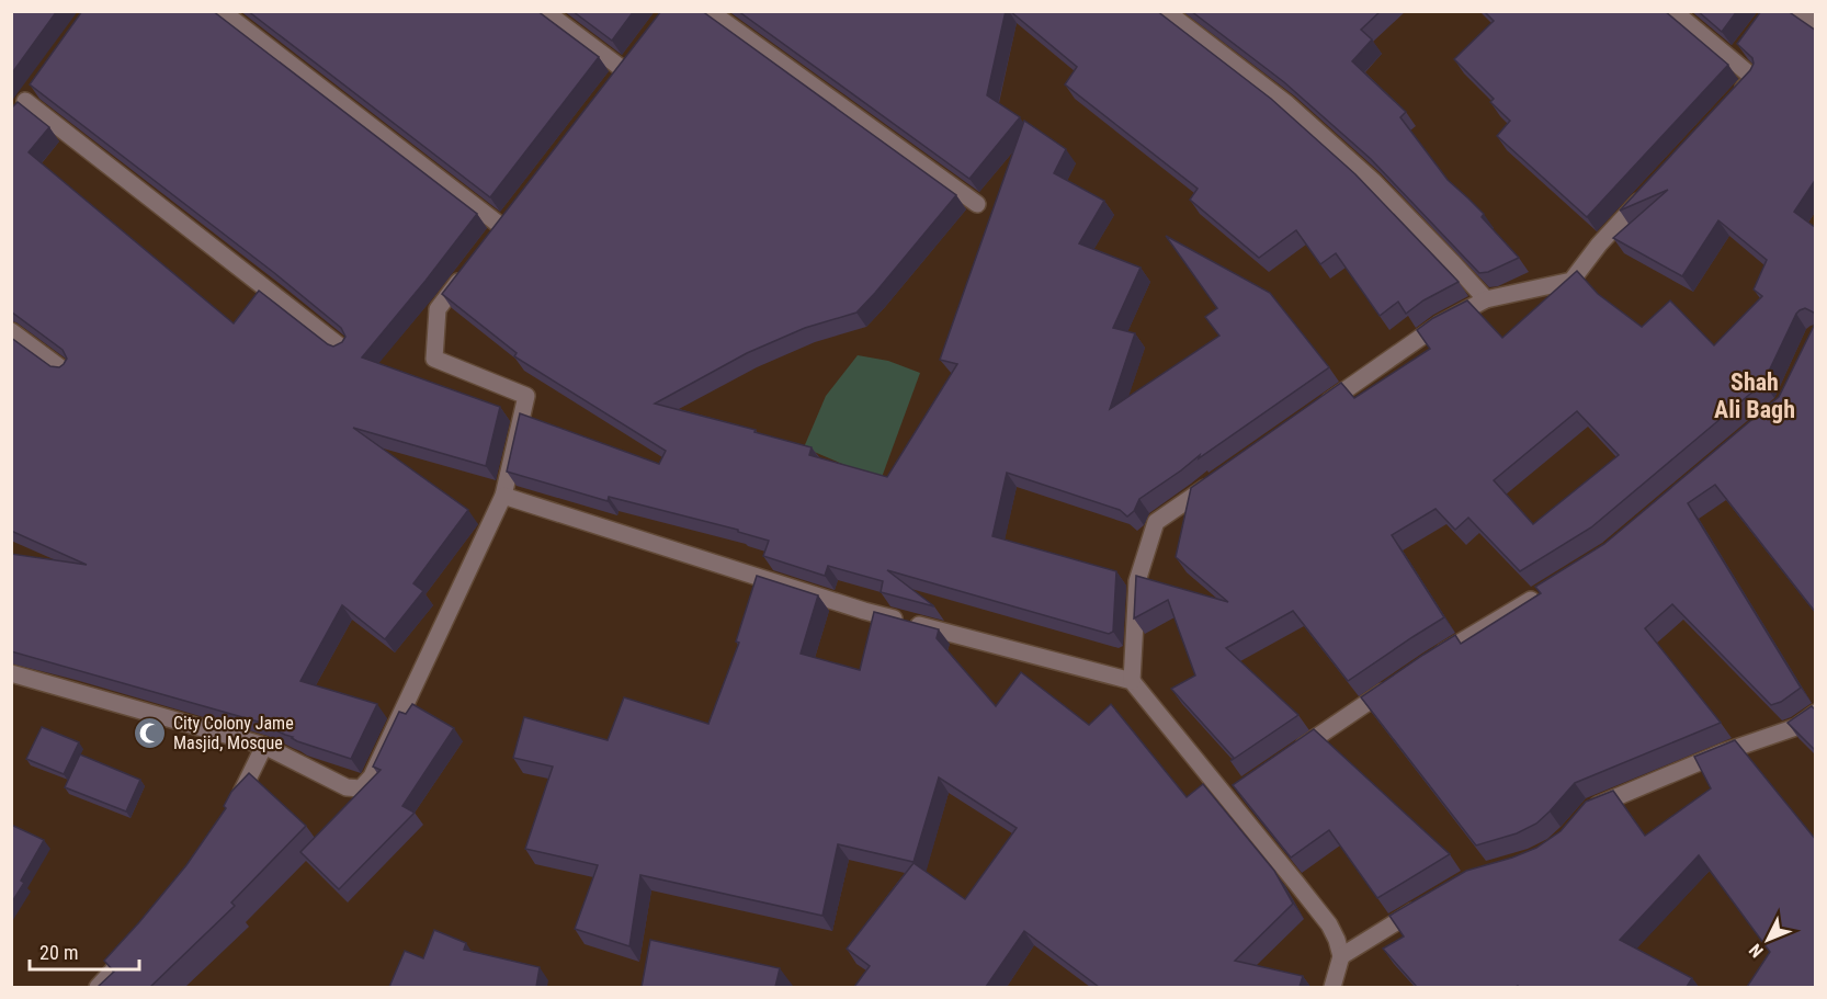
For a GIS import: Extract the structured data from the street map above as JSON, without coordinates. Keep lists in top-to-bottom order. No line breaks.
{"districts":["Shah Ali Bagh"],"places":{"mosque":["City Colony Jame Masjid, Mosque"]},"scale_bar":"20 m","north":"bottom left"}
